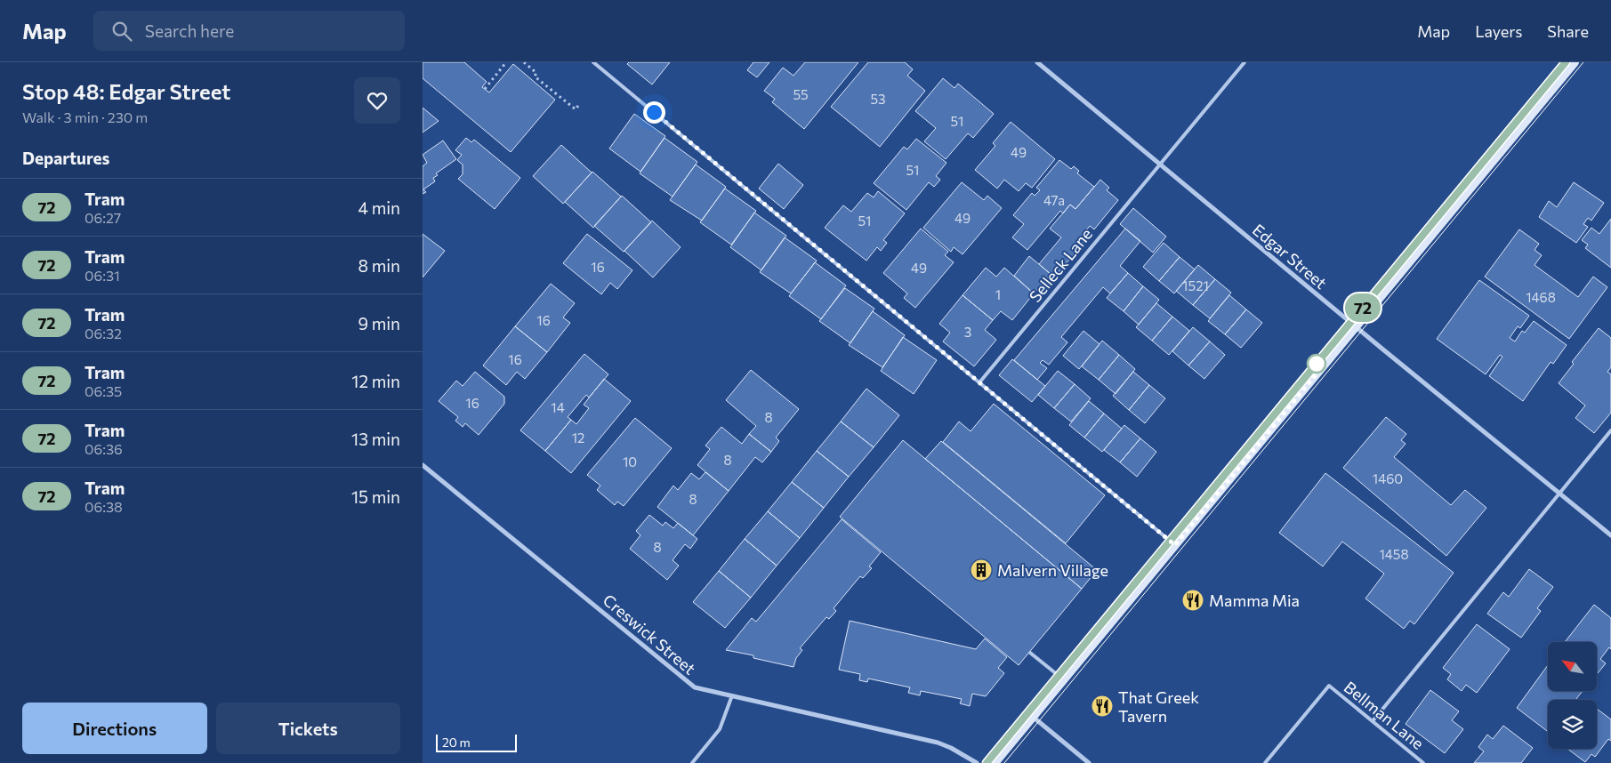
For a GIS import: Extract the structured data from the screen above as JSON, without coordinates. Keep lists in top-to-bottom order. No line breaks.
{"streets":{"street":["Edgar Street","Creswick Street"],"lane":["Selleck Lane","Bellman Lane"]},"crossings":[["Edgar Street","Selleck Lane"]],"places":{"building":["Malvern Village"],"restaurant":["Mamma Mia","That Greek Tavern"]},"lines":["tram line 72"],"house_numbers":["55","53","51","49","51","47a","49","51","16","49","1521","1","1468","16","3","16","16","14","8","12","8","10","1460","8","8","1458"],"scale_bar":"20 m","north":"top left","page":{"header":"Map","search":"Search here","nav":["Map","Layers","Share"],"heading":[["Stop 48: Edgar Street","Walk · 3 min · 230 m"],"Departures"],"on_map":"72","list":[{"mark":"72","name":"Tram","note":"06:27","value":"4 min"},{"mark":"72","name":"Tram","note":"06:31","value":"8 min"},{"mark":"72","name":"Tram","note":"06:32","value":"9 min"},{"mark":"72","name":"Tram","note":"06:35","value":"12 min"},{"mark":"72","name":"Tram","note":"06:36","value":"13 min"},{"mark":"72","name":"Tram","note":"06:38","value":"15 min"}],"buttons":["Directions","Tickets"],"scale":"20 m"}}
